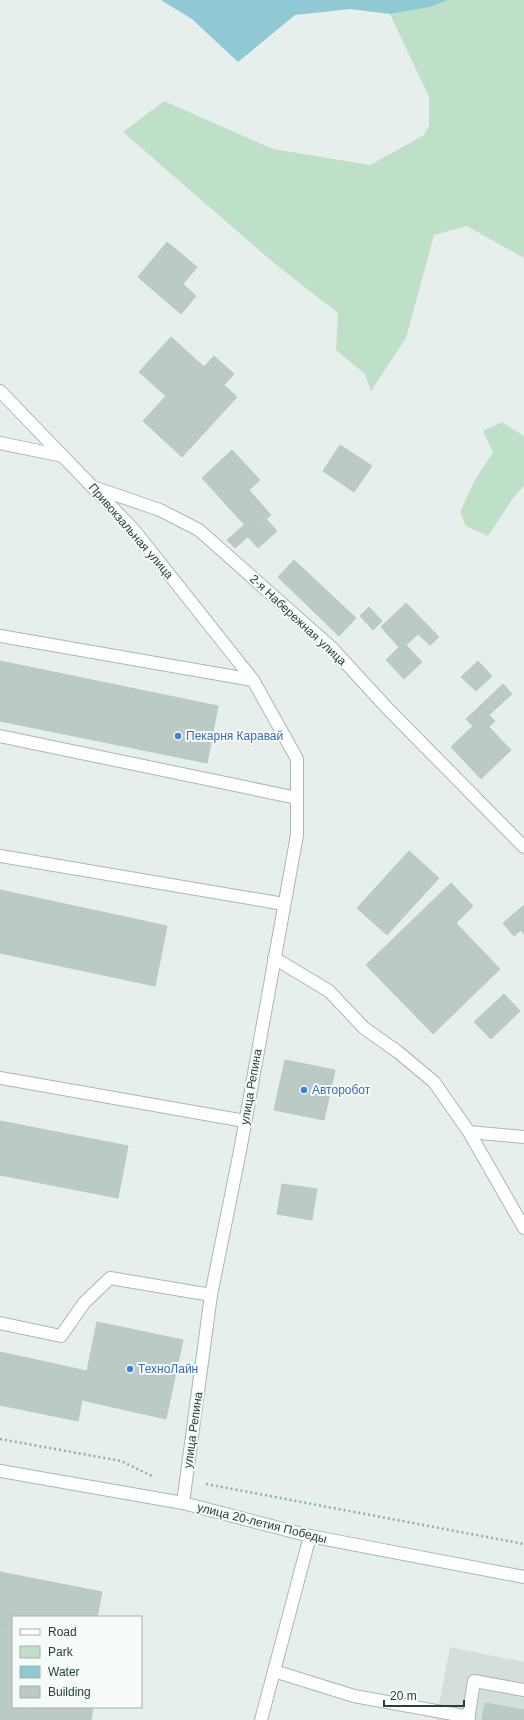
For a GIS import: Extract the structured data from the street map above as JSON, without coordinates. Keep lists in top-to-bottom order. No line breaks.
{"streets":{"street":["Привокзальная улица","2-я Набережная улица","улица Репина","улица 20-летия Победы"]},"crossings":[["Привокзальная улица","2-я Набережная улица"],["Привокзальная улица","улица Репина"],["улица Репина","улица 20-летия Победы"]],"places":["Пекарня Каравай","Авторобот","ТехноЛайн"],"legend":["Road","Park","Water","Building"],"scale_bar":"20 m"}
